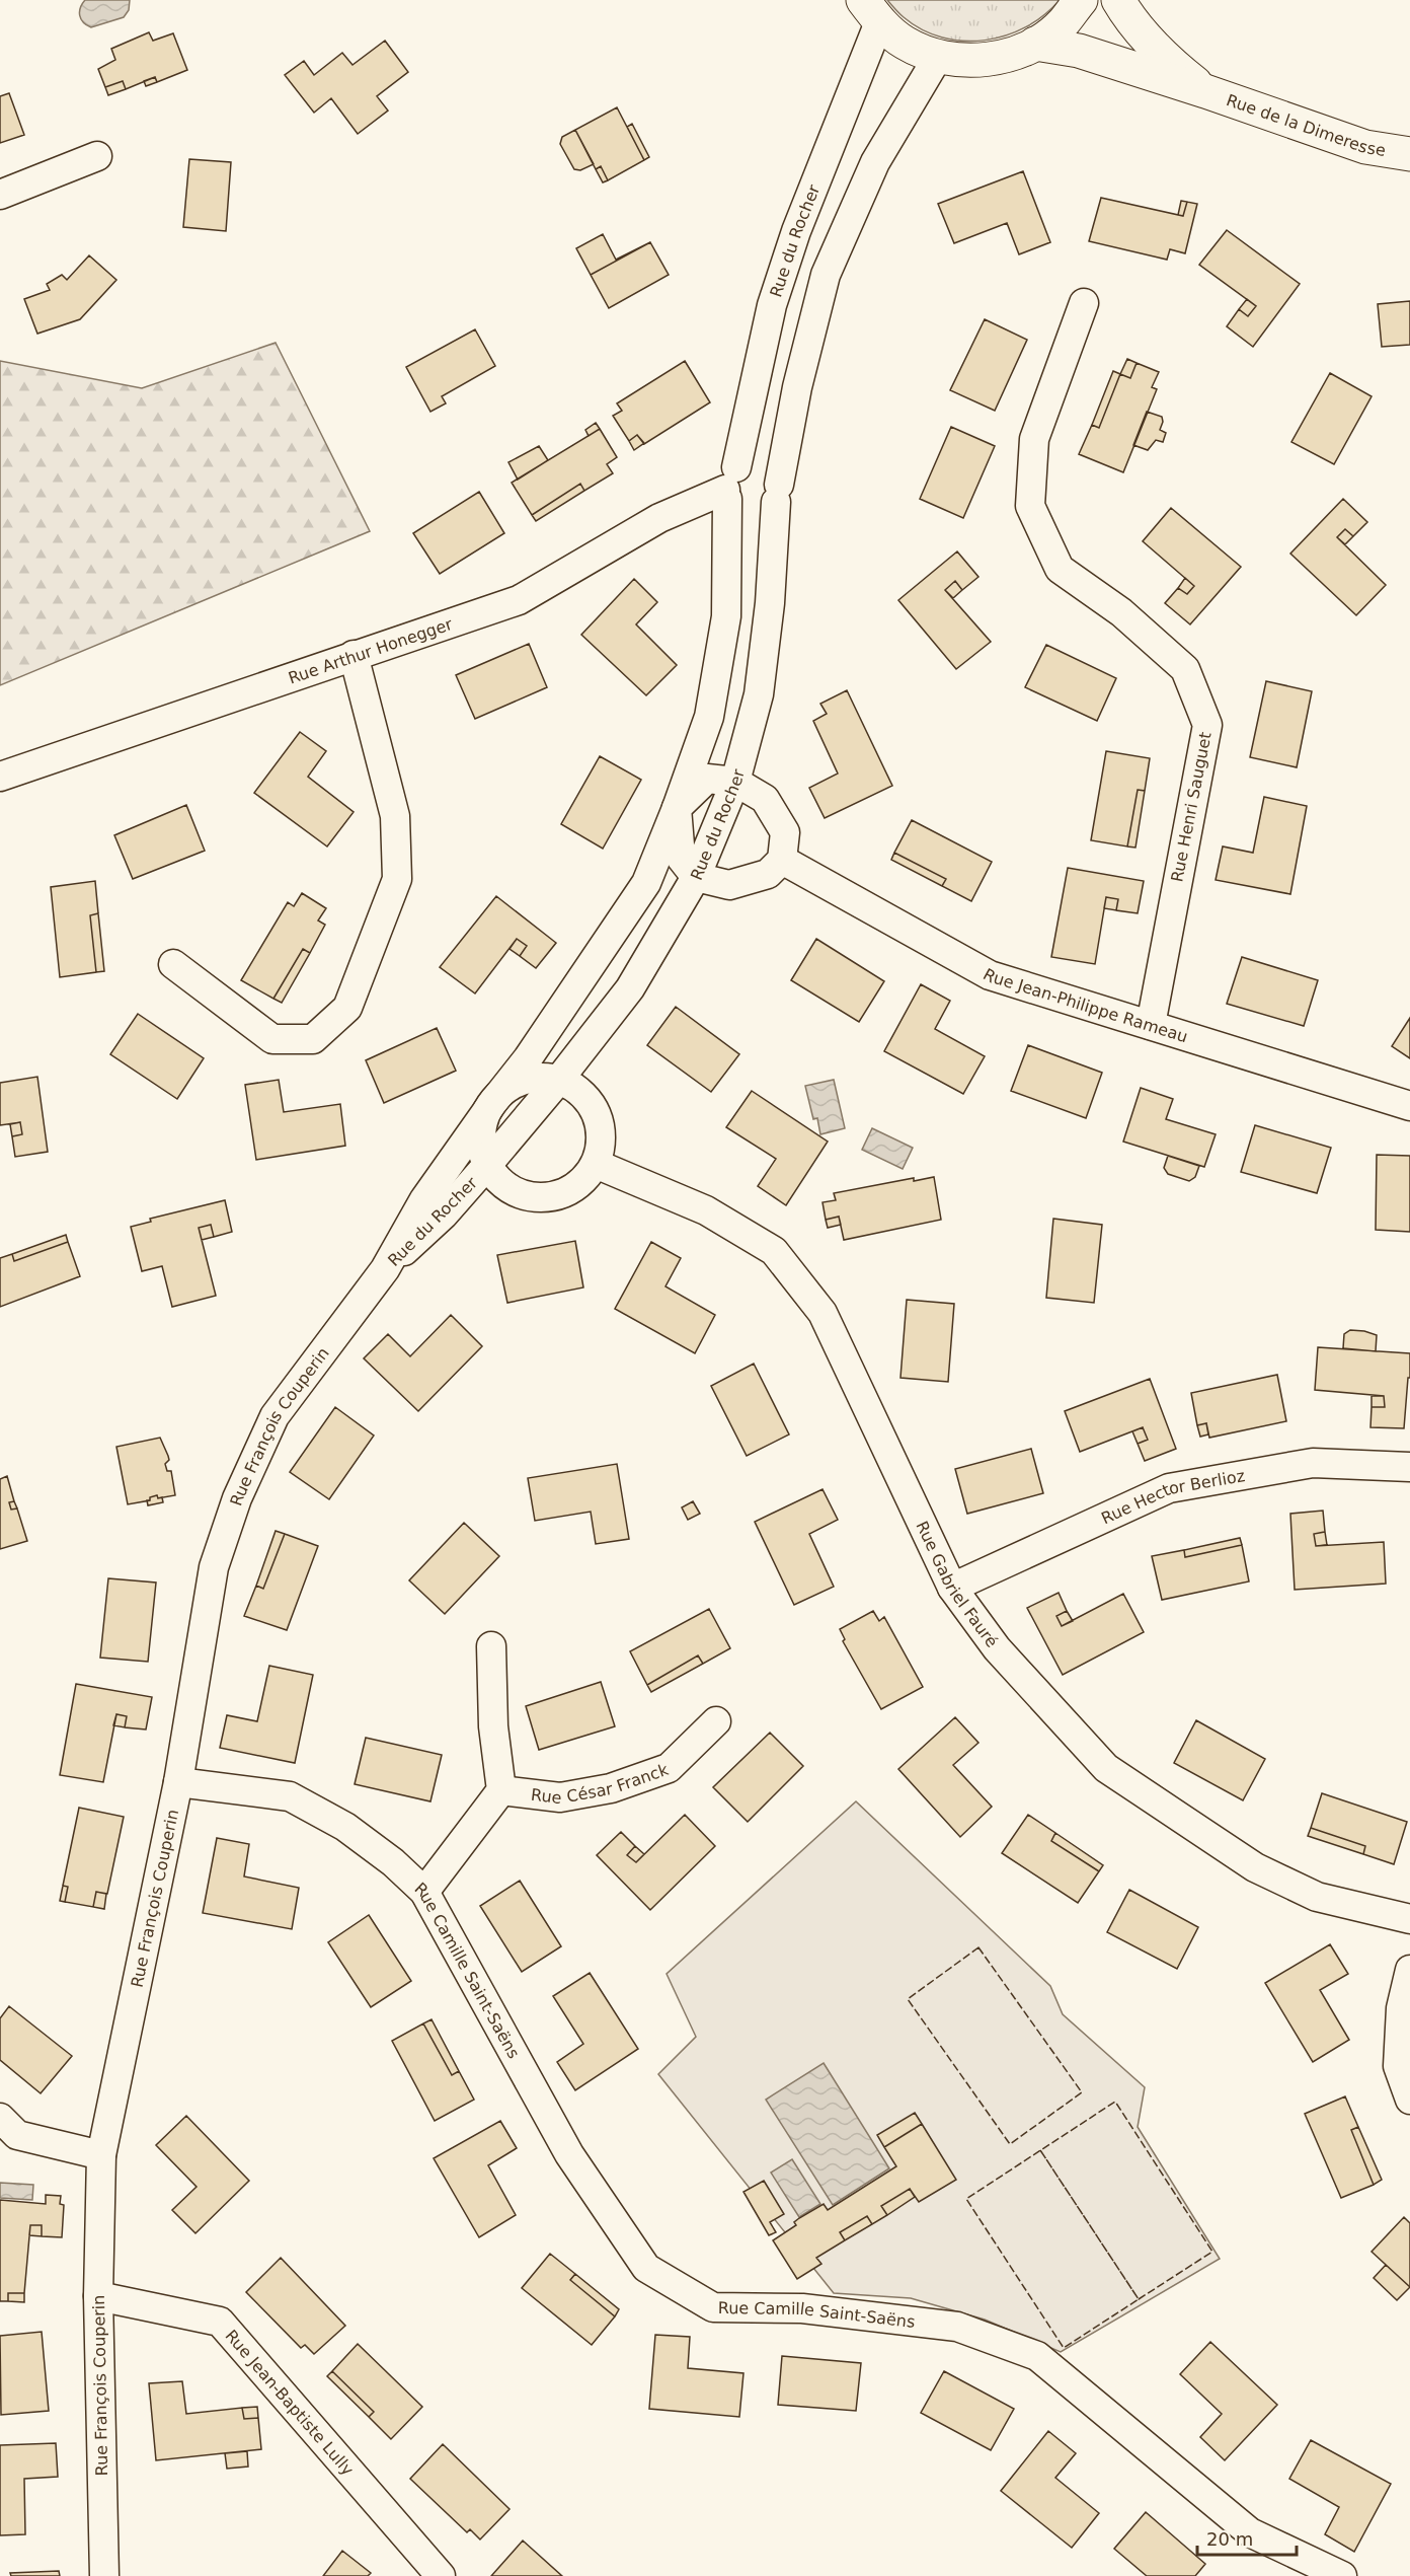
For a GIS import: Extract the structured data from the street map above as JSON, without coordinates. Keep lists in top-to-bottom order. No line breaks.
{"streets":{"street":["Rue de la Dimeresse","Rue du Rocher","Rue Arthur Honegger","Rue Henri Sauguet","Rue Jean-Philippe Rameau","Rue François Couperin","Rue Hector Berlioz","Rue Gabriel Fauré","Rue César Franck","Rue Camille Saint-Saëns","Rue Jean-Baptiste Lully"]},"crossings":[["Rue du Rocher","Rue Arthur Honegger"],["Rue du Rocher","Rue François Couperin"],["Rue du Rocher","Rue Gabriel Fauré"],["Rue Henri Sauguet","Rue Jean-Philippe Rameau"],["Rue François Couperin","Rue Camille Saint-Saëns"],["Rue François Couperin","Rue Jean-Baptiste Lully"],["Rue Hector Berlioz","Rue Gabriel Fauré"]],"scale_bar":"20 m"}
